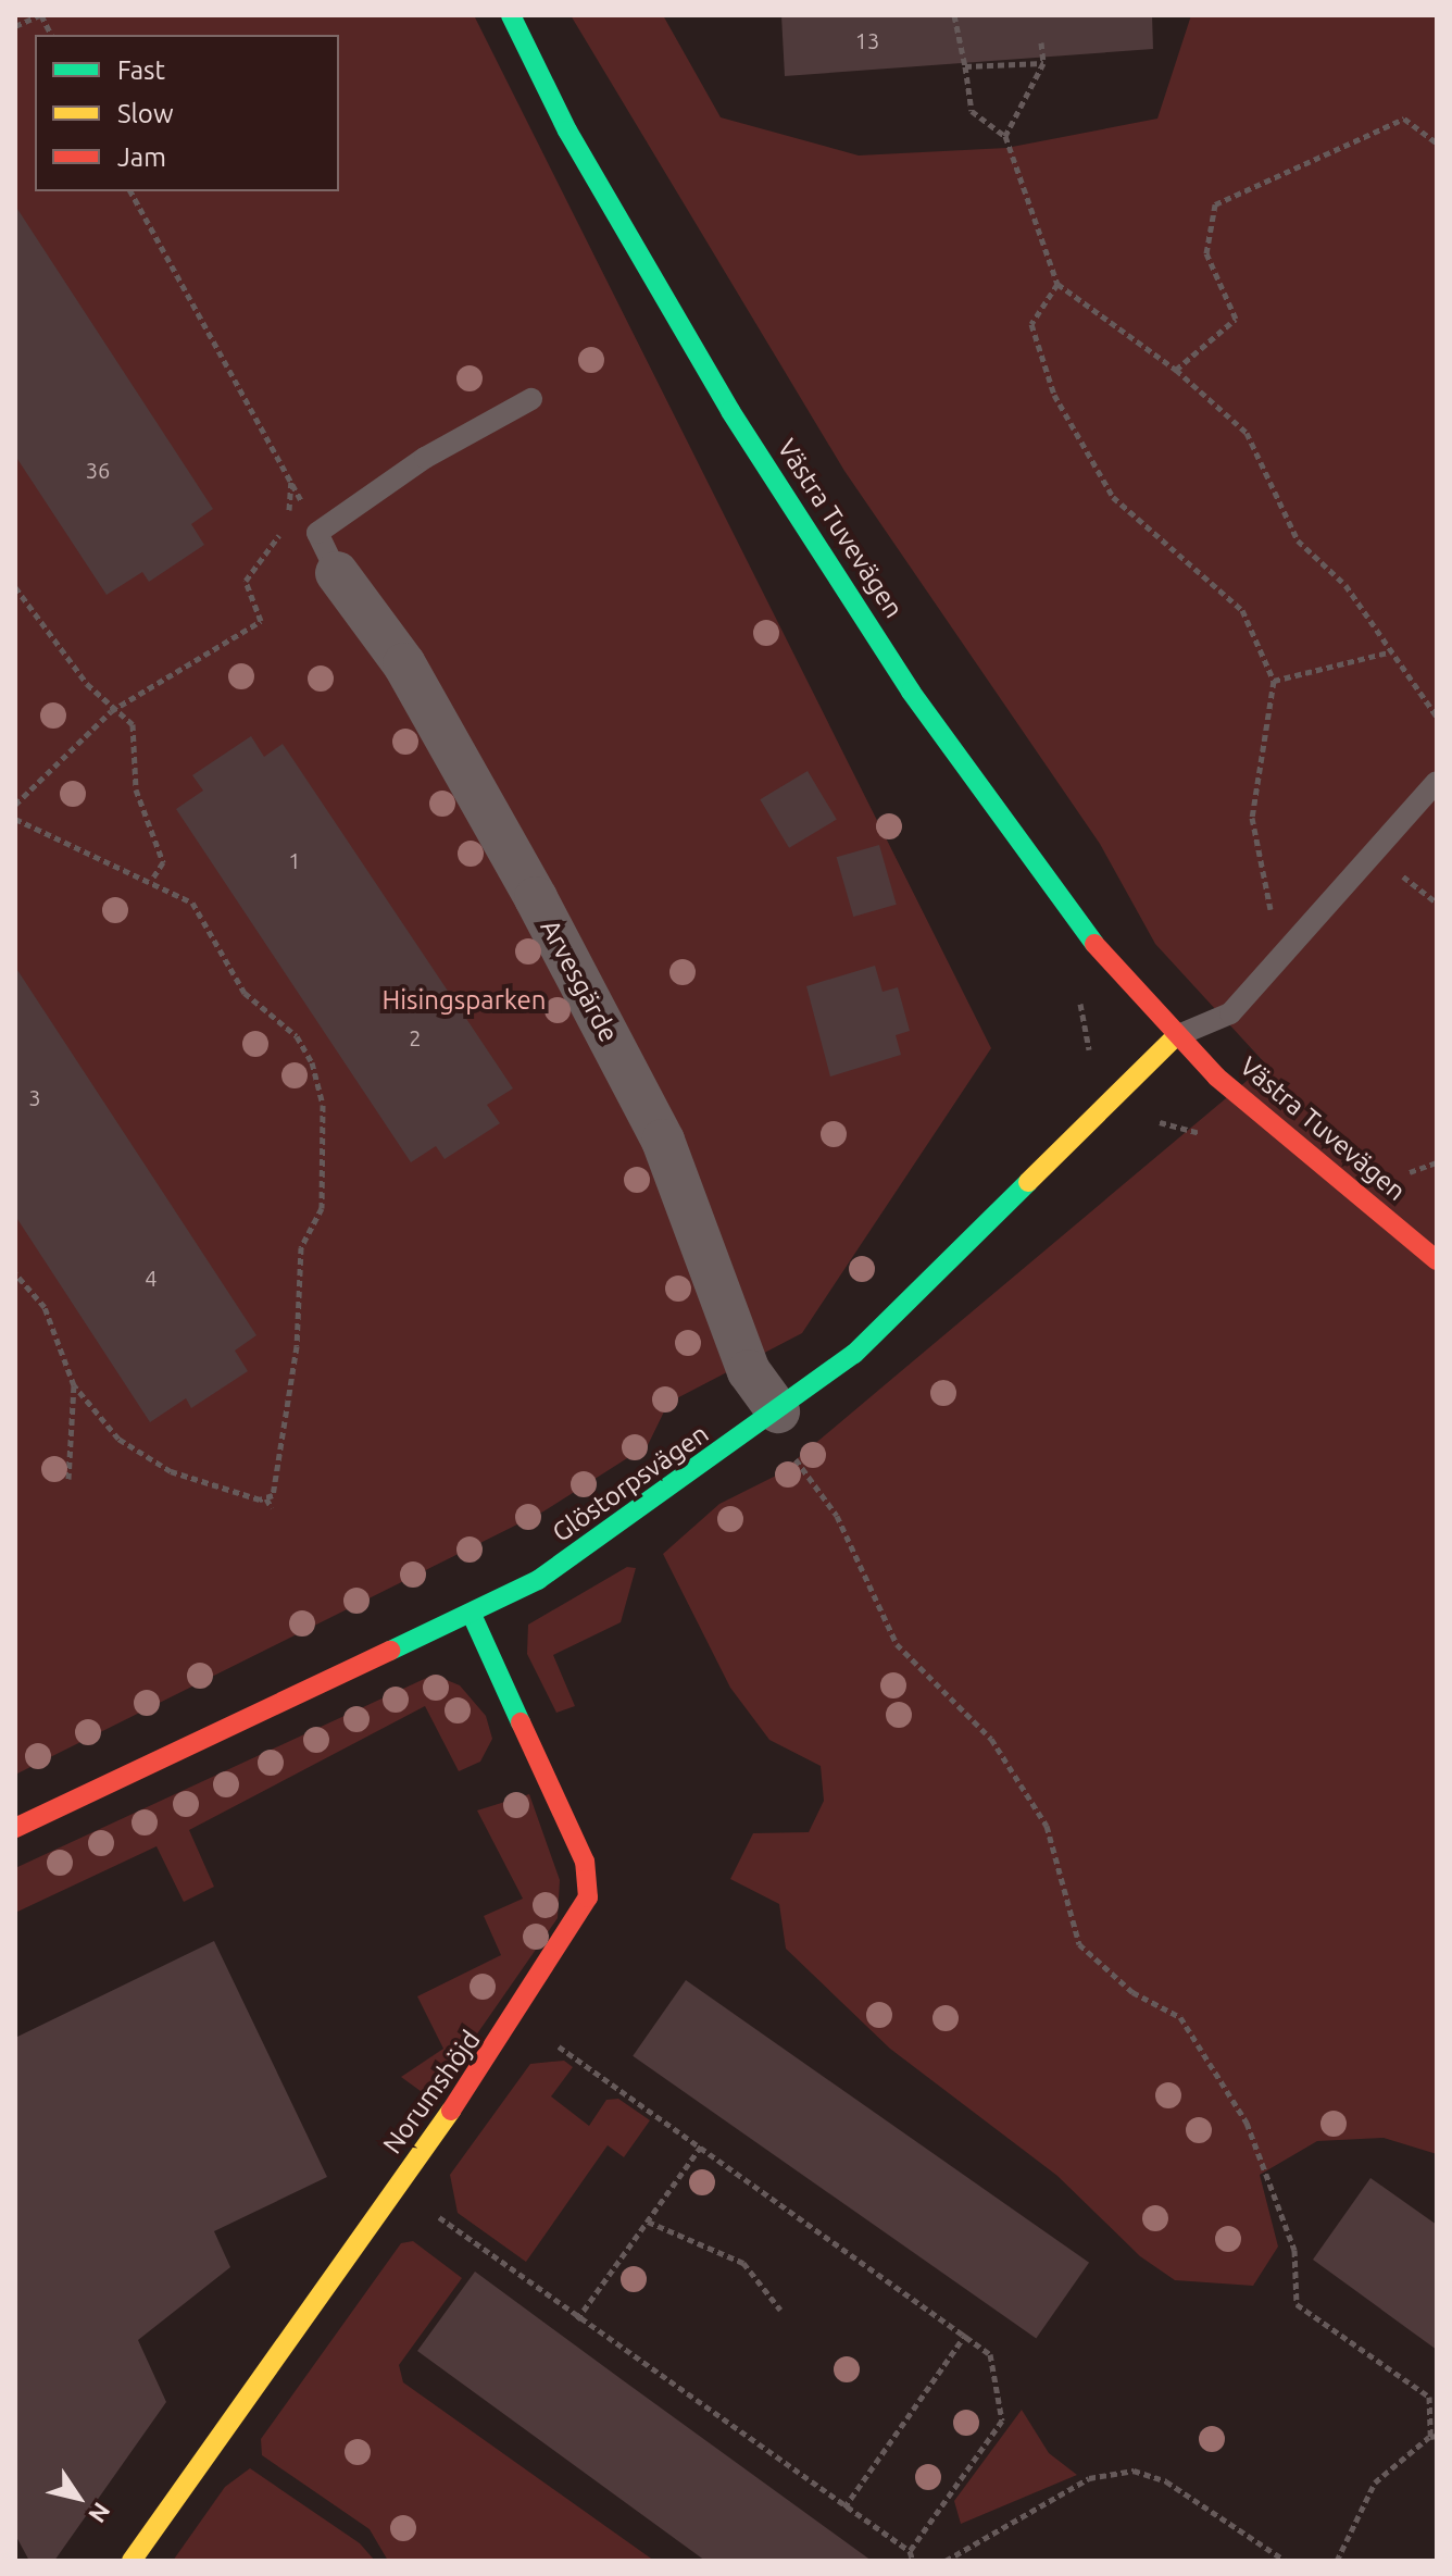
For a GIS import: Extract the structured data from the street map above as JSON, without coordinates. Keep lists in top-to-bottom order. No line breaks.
{"streets":{"street":["Västra Tuvevägen","Arvesgärde","Glöstorpsvägen","Norumshöjd"]},"crossings":[["Västra Tuvevägen","Glöstorpsvägen"],["Arvesgärde","Glöstorpsvägen"],["Glöstorpsvägen","Norumshöjd"]],"parks":["Hisingsparken"],"house_numbers":["13","36","1","2","3","4"],"legend":["Fast","Slow","Jam"],"north":"bottom right"}
